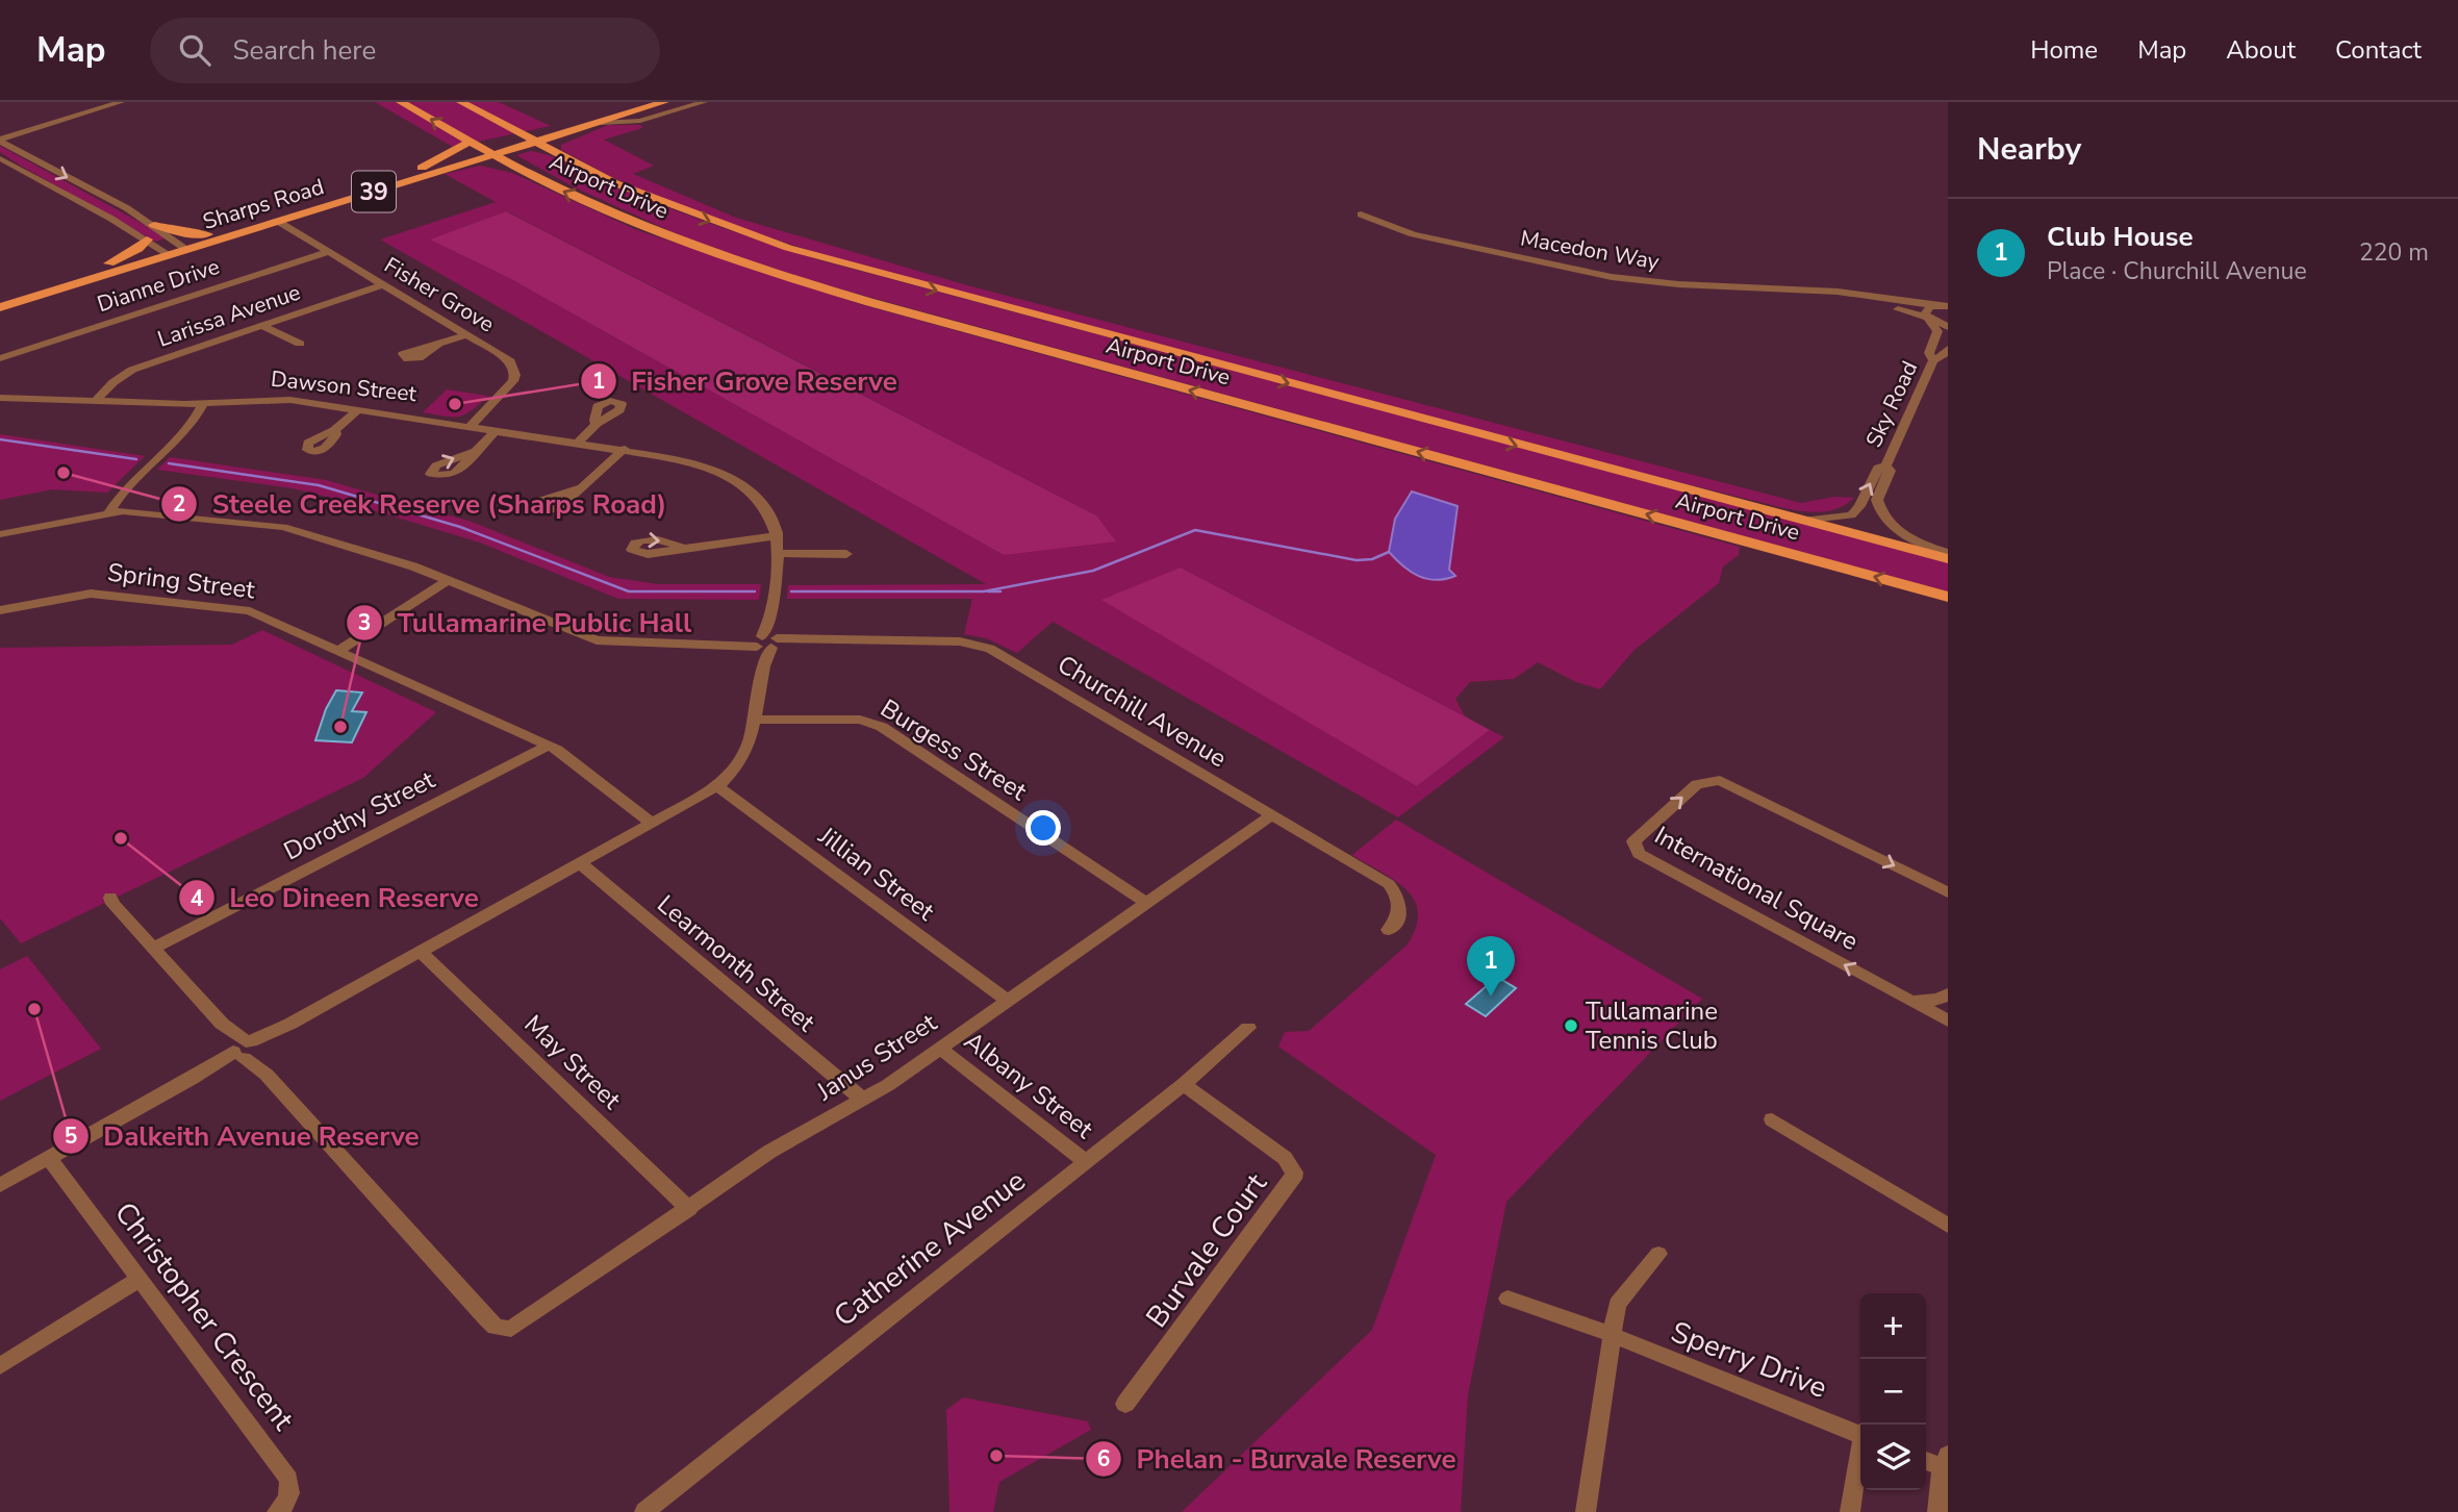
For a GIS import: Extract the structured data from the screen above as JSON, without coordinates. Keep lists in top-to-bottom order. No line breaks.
{"streets":{"main road":["Airport Drive","39","Sharps Road"],"street":["Macedon Way","Dianne Drive","Fisher Grove","Larissa Avenue","Dawson Street","Sky Road","Spring Street","Churchill Avenue","Burgess Street","Dorothy Street","Jillian Street","International Square","Learmonth Street","Janus Street","May Street","Albany Street","Catherine Avenue","Burvale Court","Christopher Crescent","Sperry Drive"]},"crossings":[["Airport Drive","Sharps Road"],["Airport Drive","Sky Road"],["Sharps Road","Fisher Grove"],["Macedon Way","Sky Road"],["Dianne Drive","Fisher Grove"],["Fisher Grove","Larissa Avenue"],["Fisher Grove","Dawson Street"],["Larissa Avenue","Dawson Street"],["Dawson Street","Churchill Avenue"],["Spring Street","Dorothy Street"],["Churchill Avenue","Janus Street"],["Burgess Street","Janus Street"],["Jillian Street","Janus Street"],["Learmonth Street","Janus Street"],["Janus Street","May Street"],["Janus Street","Albany Street"],["Albany Street","Catherine Avenue"],["Catherine Avenue","Burvale Court"]],"places":["Fisher Grove Reserve","Steele Creek Reserve (Sharps Road)","Tullamarine Public Hall","Leo Dineen Reserve","Dalkeith Avenue Reserve","Tullamarine Tennis Club","Phelan - Burvale Reserve"],"page":{"header":"Map","search":"Search here","nav":["Home","Map","About","Contact"],"heading":"Nearby","list":[{"mark":"1","name":"Club House","note":"Place · Churchill Avenue","value":"220 m"}],"pins":"1","map_buttons":["+","−"]}}
